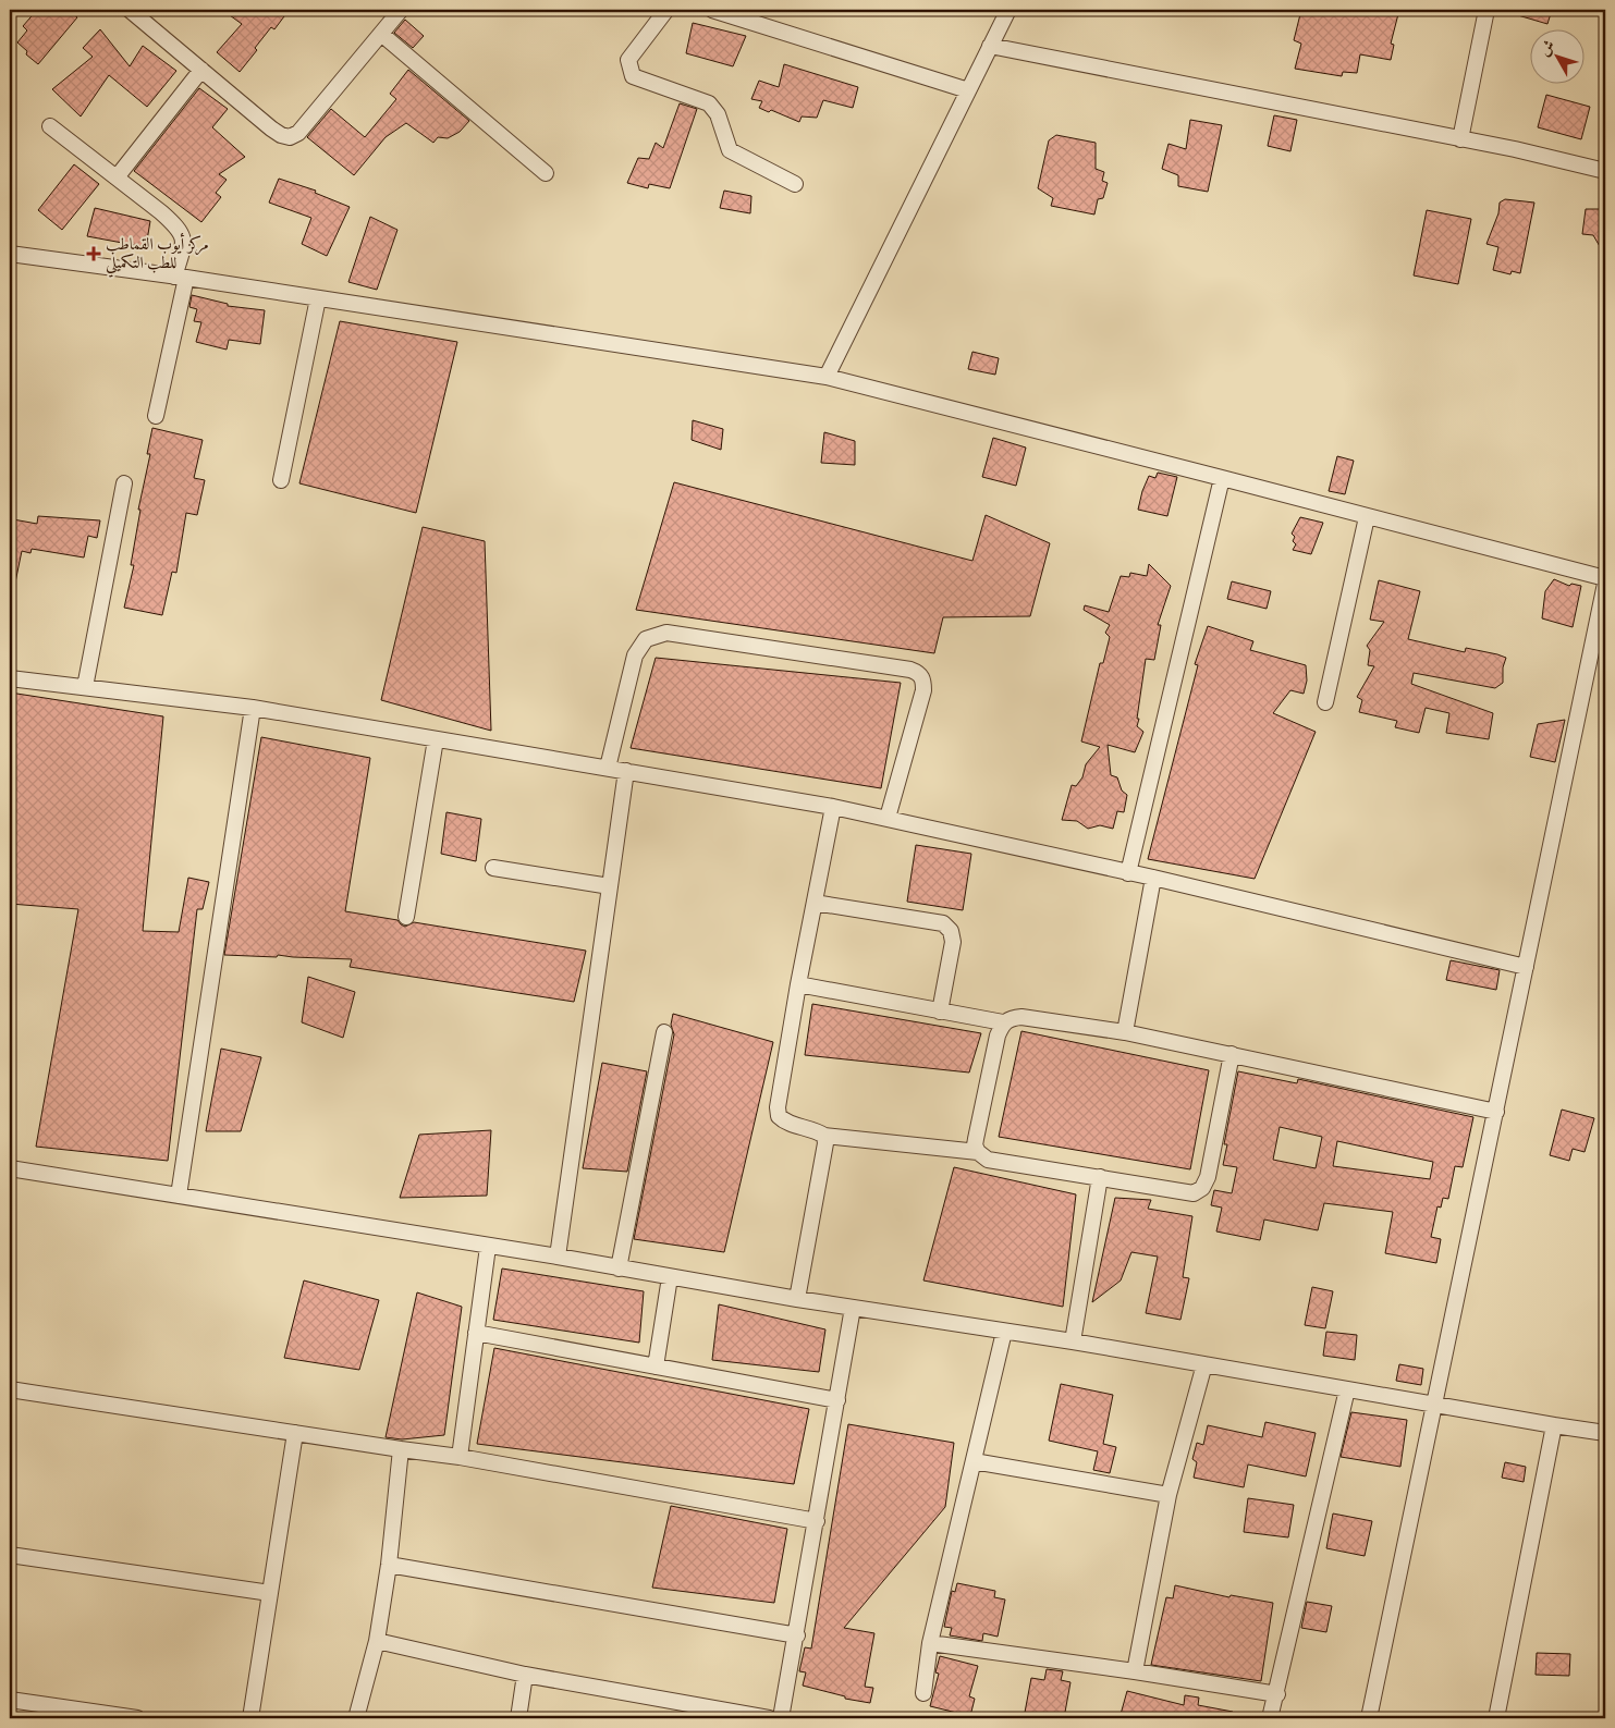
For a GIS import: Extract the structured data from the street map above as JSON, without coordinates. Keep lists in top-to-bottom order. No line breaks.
{"places":{"health":["مركز أيوب القماطب للطب التكميلي"]},"north":"top left"}
